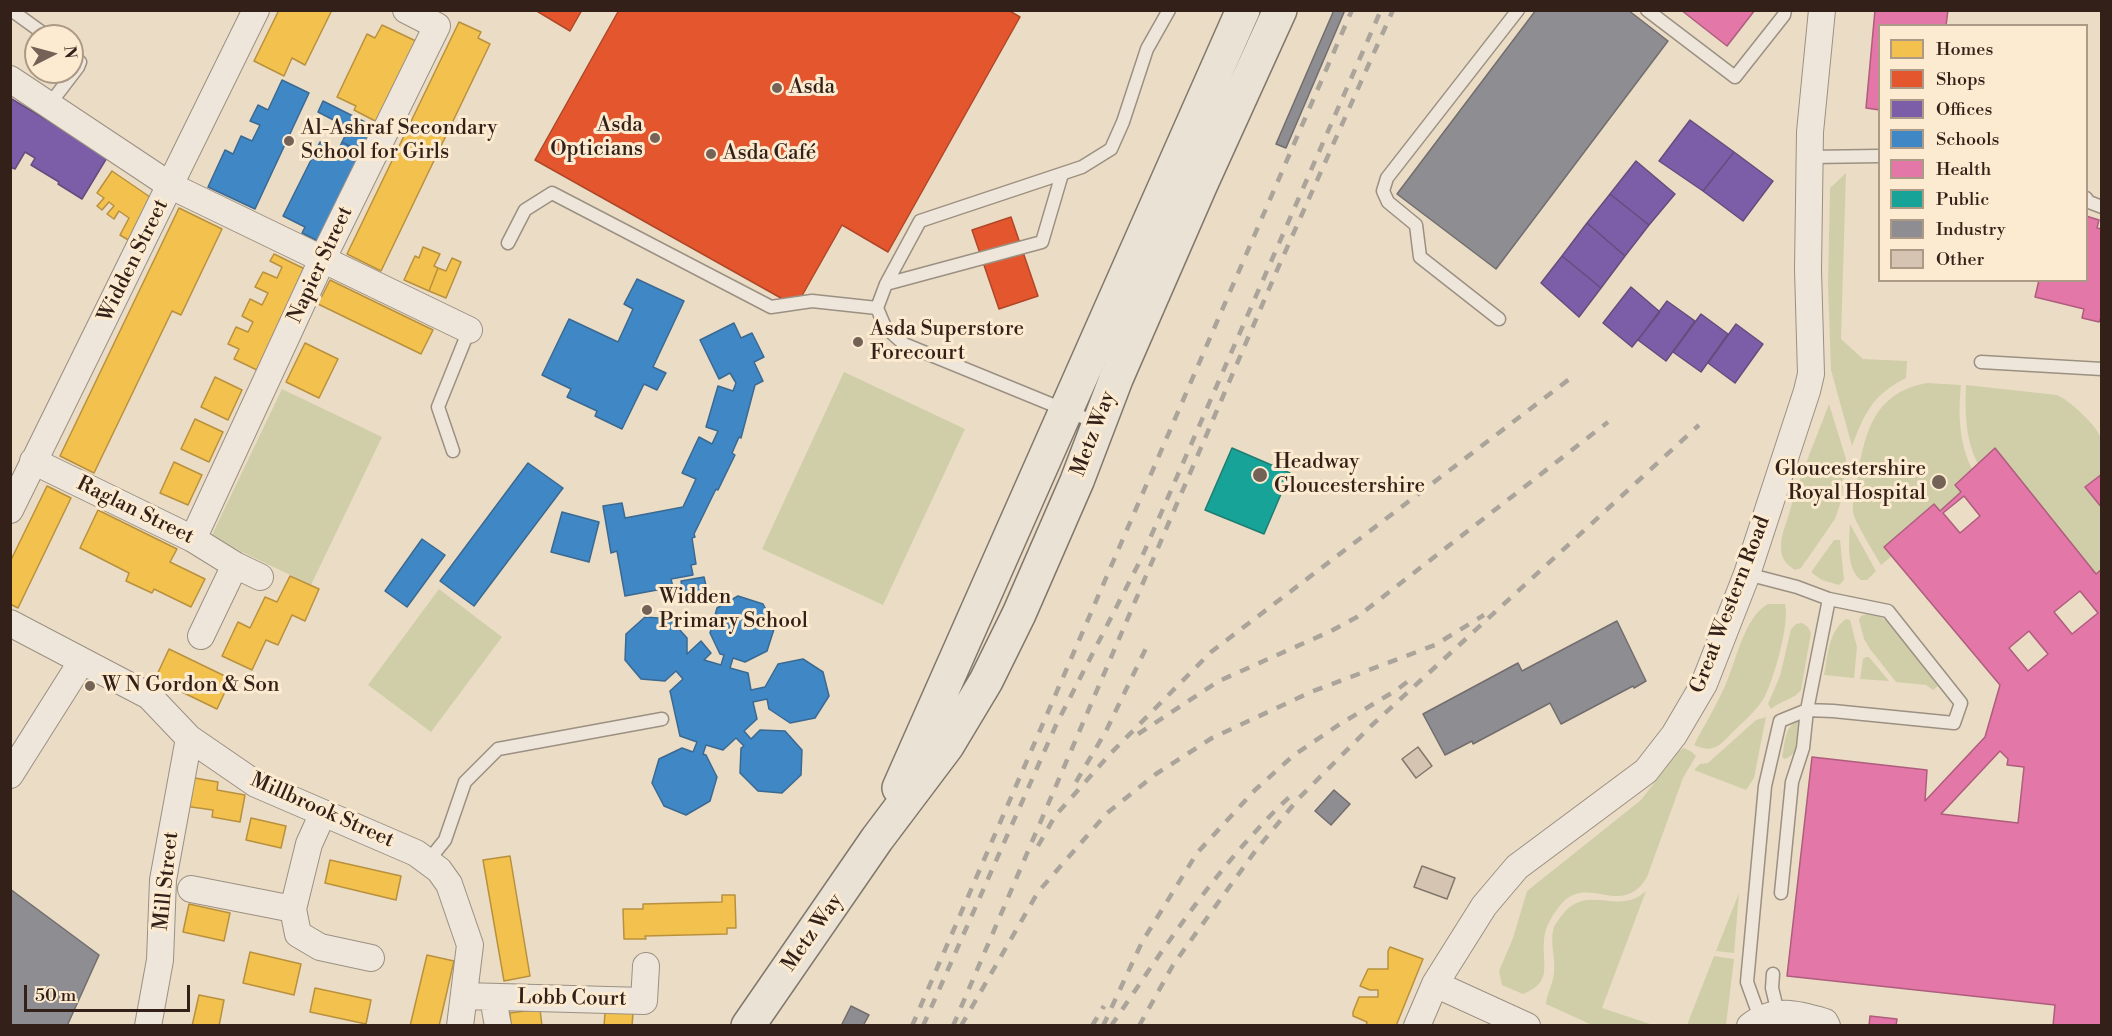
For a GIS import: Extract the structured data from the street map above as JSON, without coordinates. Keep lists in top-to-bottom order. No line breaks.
{"streets":{"main road":["Metz Way"],"street":["Widden Street","Napier Street","Raglan Street","Great Western Road","Millbrook Street","Mill Street","Lobb Court"]},"crossings":[["Widden Street","Raglan Street"],["Napier Street","Raglan Street"],["Millbrook Street","Mill Street"],["Millbrook Street","Lobb Court"]],"places":["Asda","Asda Opticians","Al-Ashraf Secondary School for Girls","Asda Café","Asda Superstore Forecourt","Headway Gloucestershire","Gloucestershire Royal Hospital","Widden Primary School","W N Gordon & Son"],"legend":["Homes","Shops","Offices","Schools","Health","Public","Industry","Other"],"scale_bar":"50 m","north":"right"}
